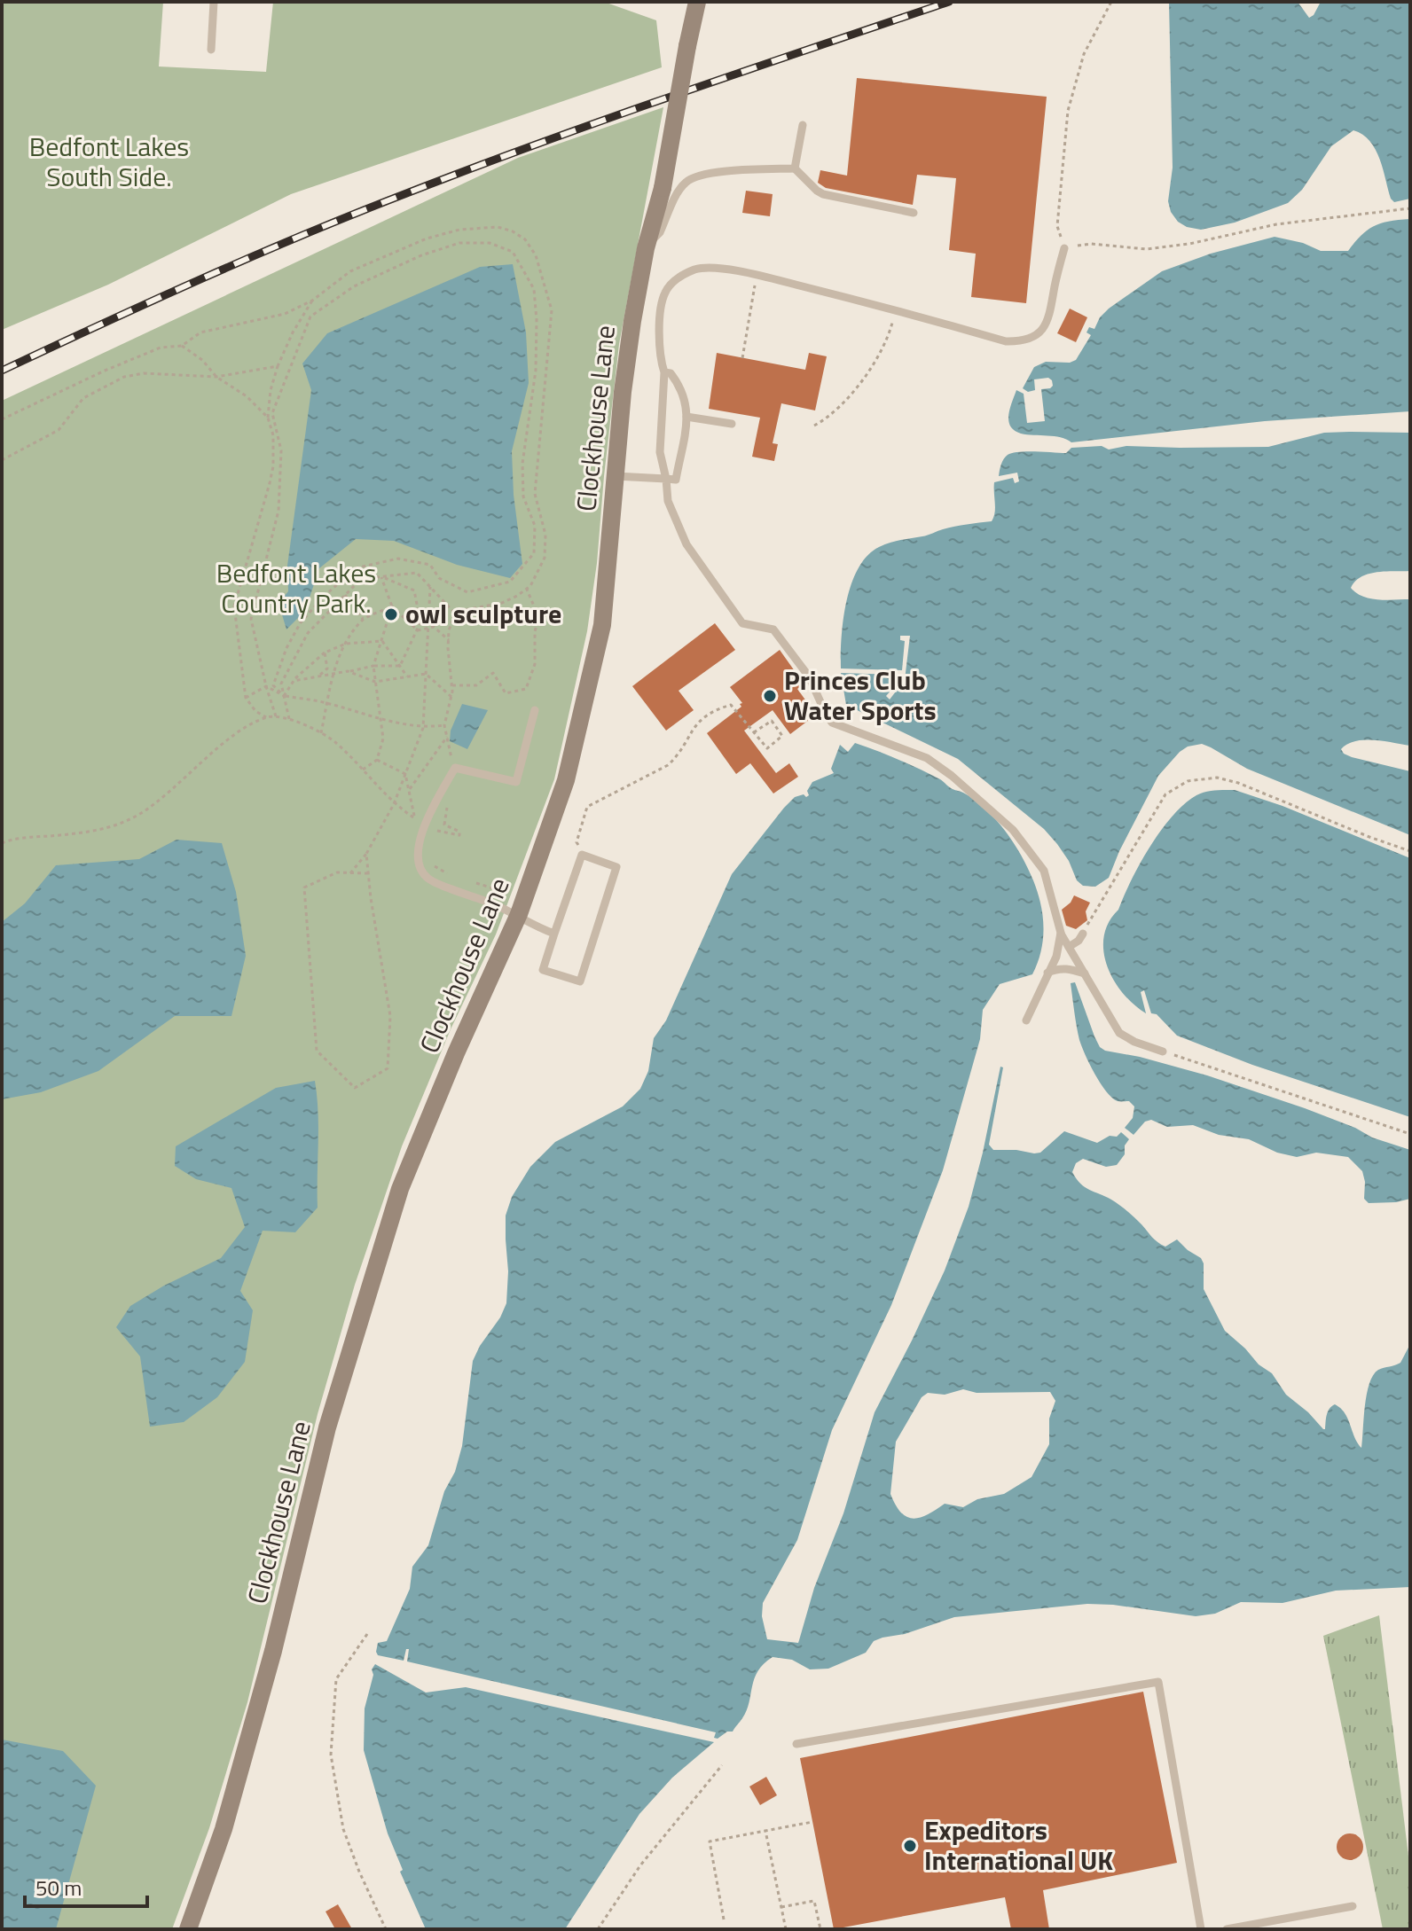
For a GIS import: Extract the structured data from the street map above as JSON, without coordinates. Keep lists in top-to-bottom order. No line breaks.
{"streets":{"main road":["Clockhouse Lane"]},"parks":["Bedfont Lakes South Side.","Bedfont Lakes Country Park."],"places":["owl sculpture","Princes Club Water Sports","Expeditors International UK"],"scale_bar":"50 m"}
